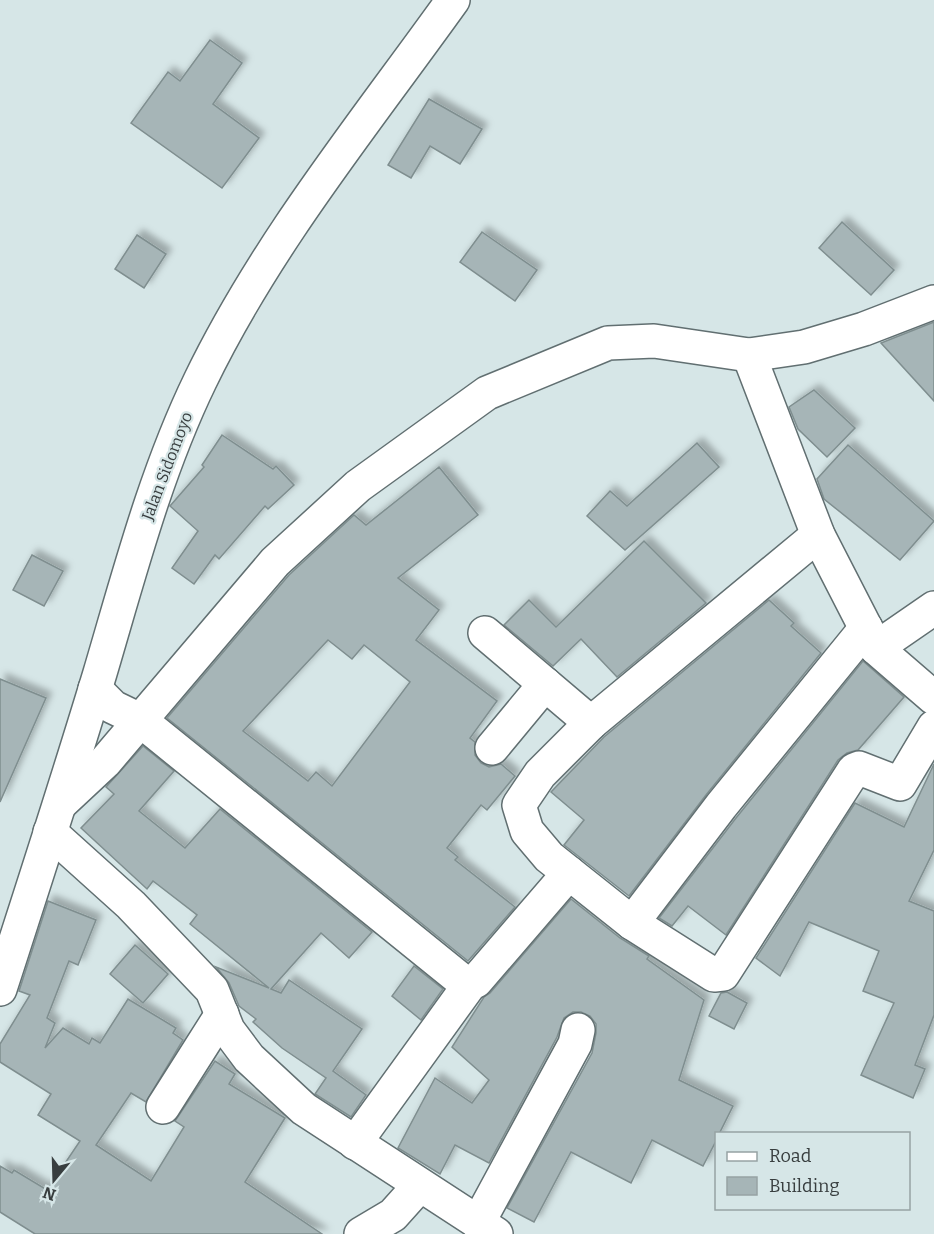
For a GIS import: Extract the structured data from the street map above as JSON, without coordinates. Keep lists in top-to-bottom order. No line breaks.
{"streets":{"street":["Jalan Sidomoyo"]},"legend":["Road","Building"],"north":"bottom"}
